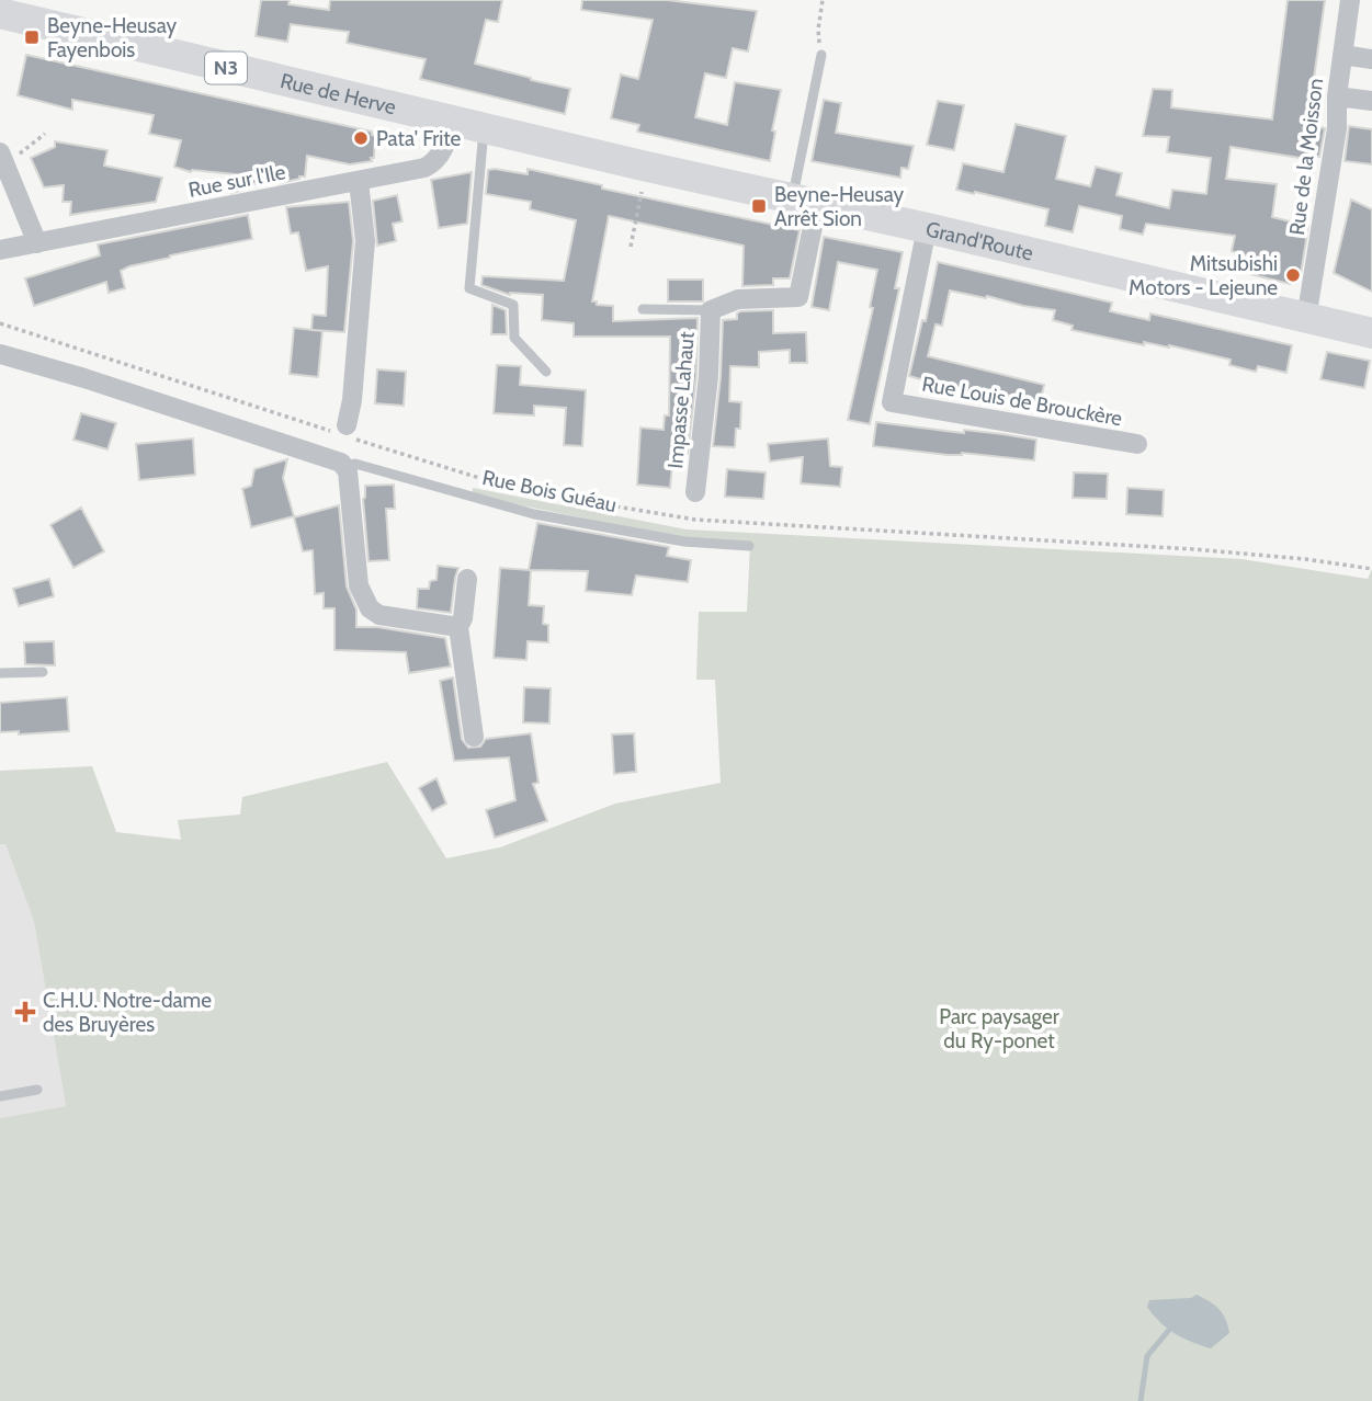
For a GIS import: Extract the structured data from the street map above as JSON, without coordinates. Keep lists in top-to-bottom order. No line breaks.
{"streets":{"main road":["N3","Rue de Herve","Grand'Route"],"street":["Rue de la Moisson","Rue sur l'Ile","Impasse Lahaut","Rue Louis de Brouckère","Rue Bois Guéau"]},"crossings":[["Rue de Herve","Rue sur l'Ile"],["Rue de Herve","Grand'Route"],["Rue de la Moisson","Grand'Route"],["Rue sur l'Ile","Grand'Route"],["Grand'Route","Impasse Lahaut"],["Grand'Route","Rue Louis de Brouckère"]],"parks":["Parc paysager du Ry-ponet"],"places":{"transit":["Beyne-Heusay Fayenbois","Beyne-Heusay Arrêt Sion"],"other":["Pata' Frite","Mitsubishi Motors - Lejeune"],"health":["C.H.U. Notre-dame des Bruyères"]}}
